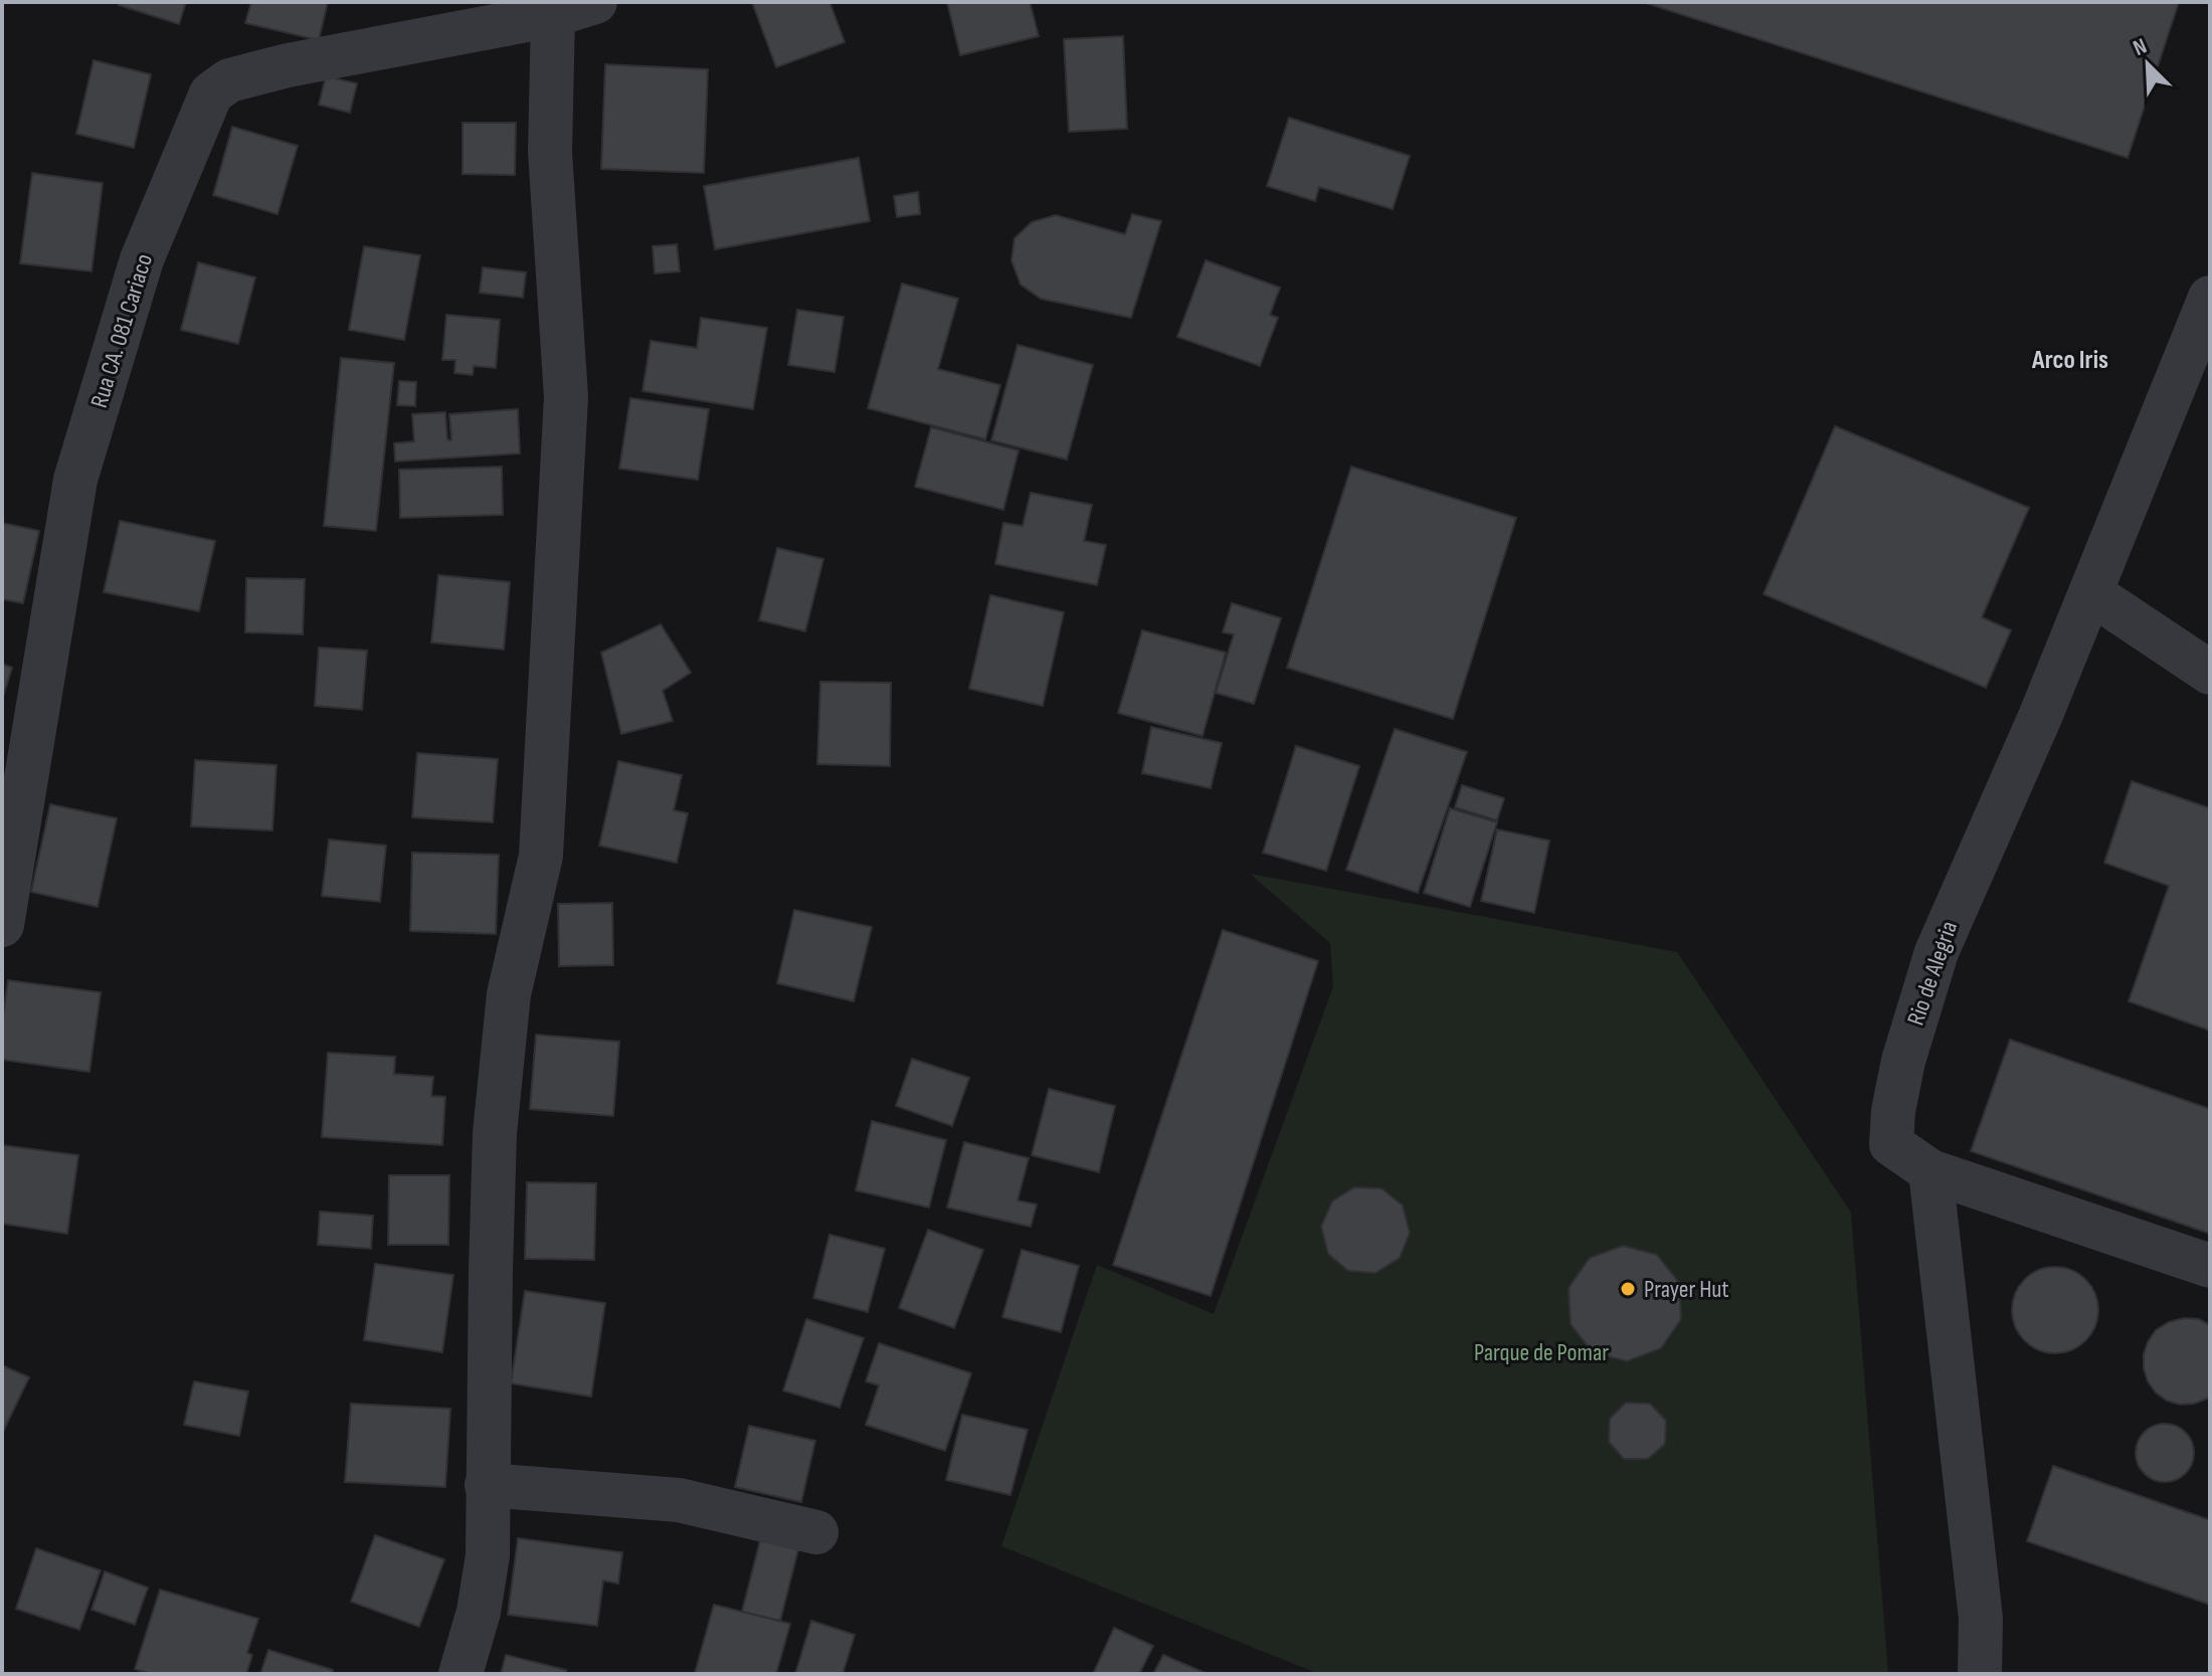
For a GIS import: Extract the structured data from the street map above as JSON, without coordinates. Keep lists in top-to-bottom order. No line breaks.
{"streets":{"street":["Rua CA. 081 Cariaco","Rio de Alegria"]},"districts":["Arco Iris"],"parks":["Parque de Pomar"],"places":["Prayer Hut"],"north":"top left"}
